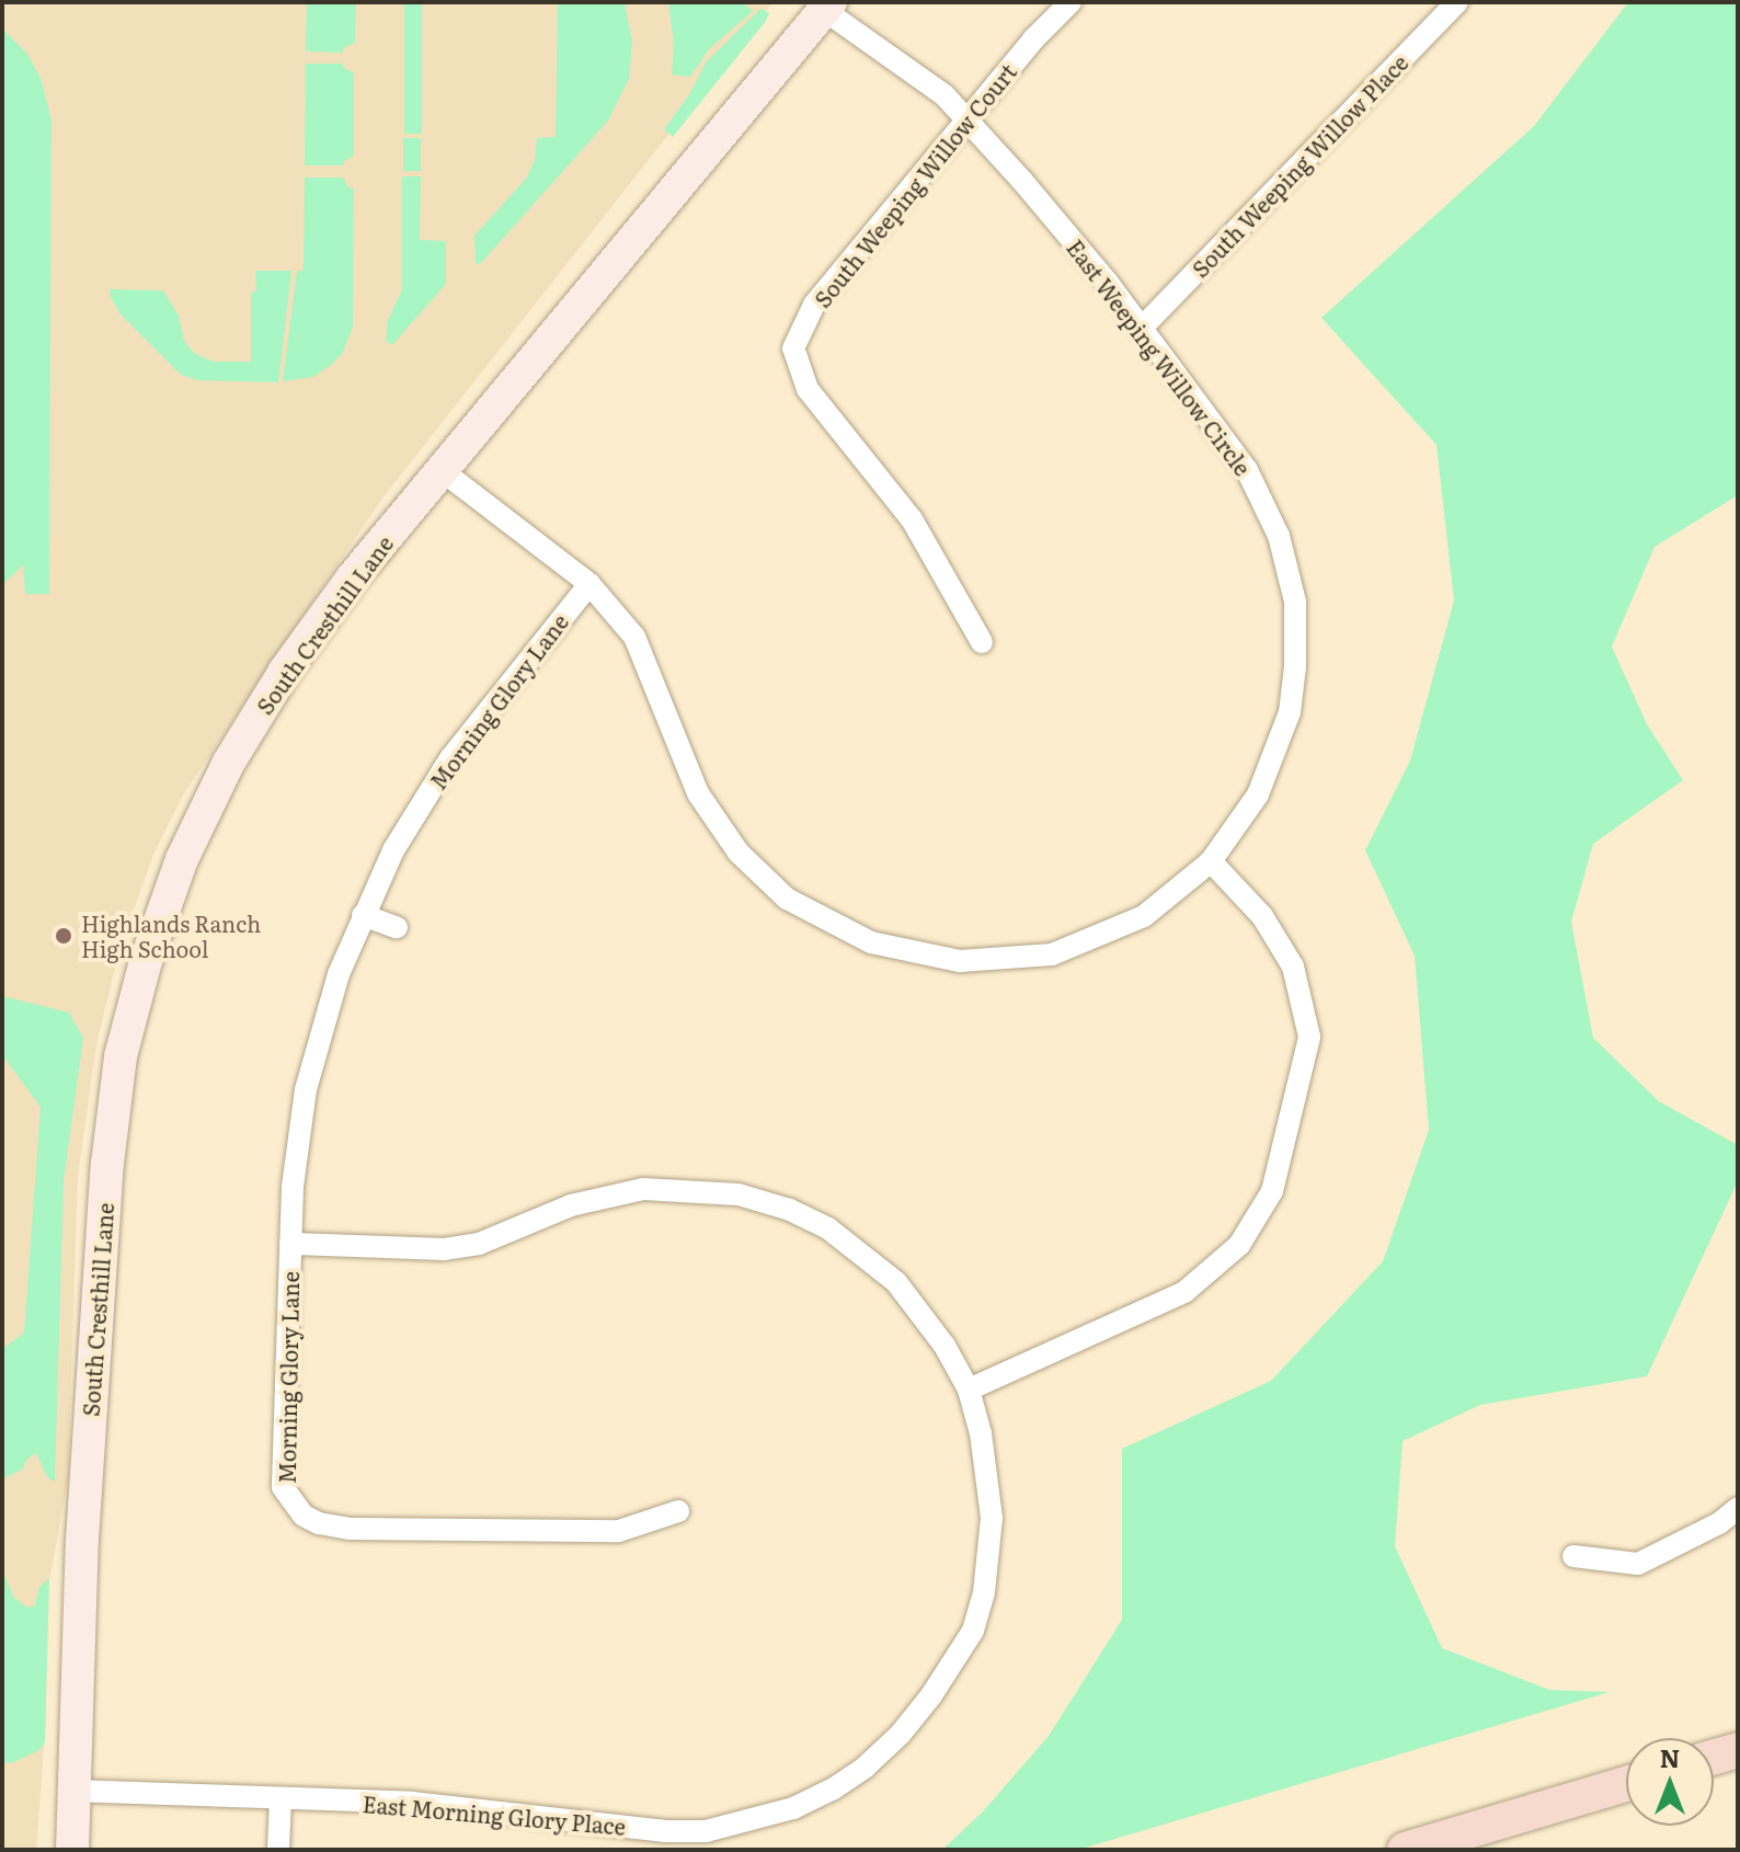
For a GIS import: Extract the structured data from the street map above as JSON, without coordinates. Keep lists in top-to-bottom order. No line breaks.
{"streets":{"street":["South Weeping Willow Place","South Weeping Willow Court","East Weeping Willow Circle","South Cresthill Lane","Morning Glory Lane","East Morning Glory Place"]},"crossings":[["South Weeping Willow Place","East Weeping Willow Circle"],["South Weeping Willow Court","East Weeping Willow Circle"],["East Weeping Willow Circle","South Cresthill Lane"],["East Weeping Willow Circle","Morning Glory Lane"],["South Cresthill Lane","East Morning Glory Place"],["Morning Glory Lane","East Morning Glory Place"]],"places":["Highlands Ranch High School"],"north":"top"}
